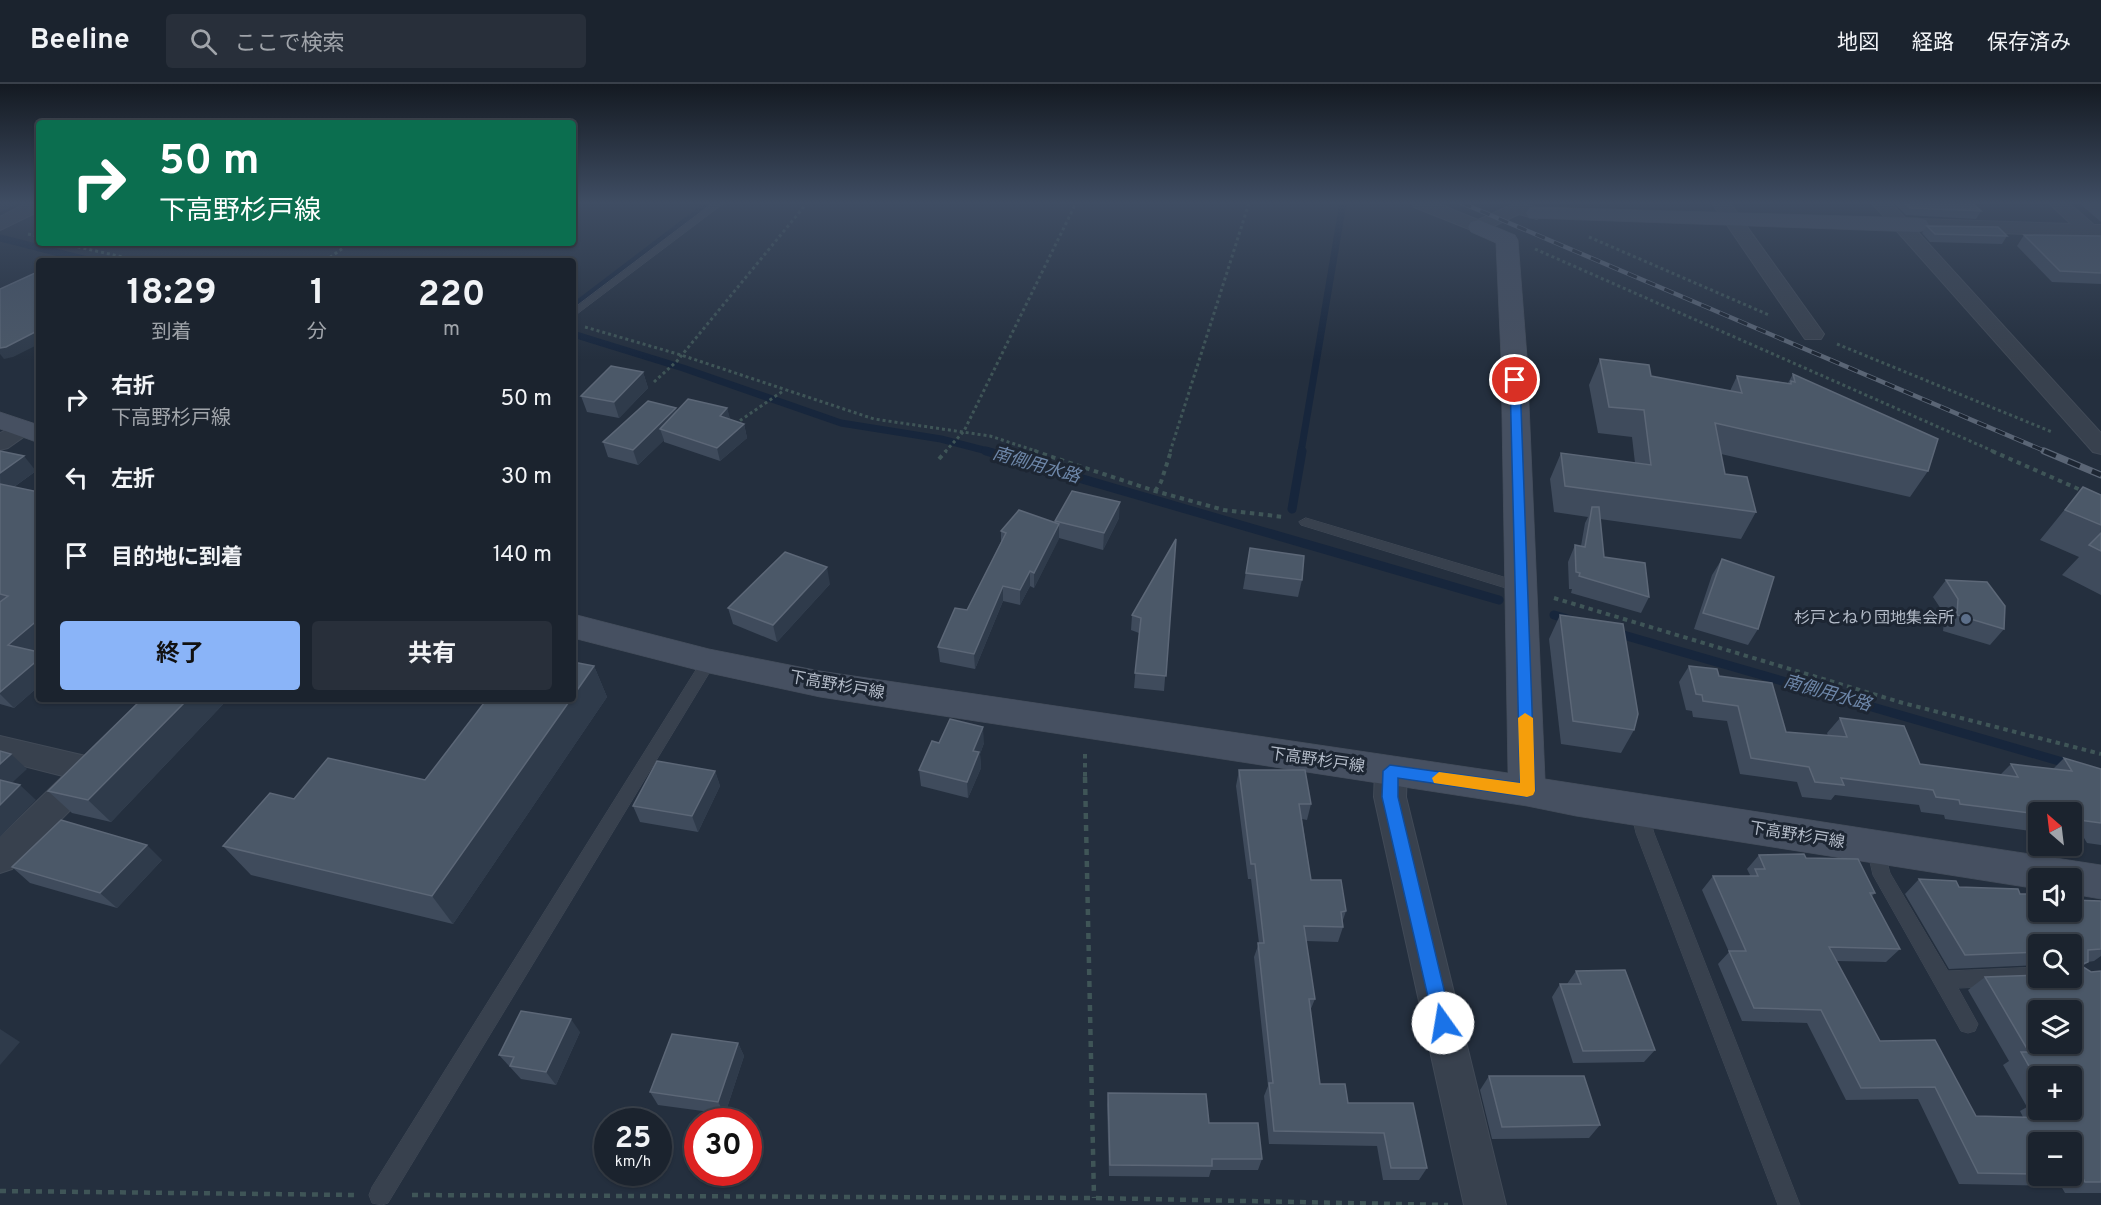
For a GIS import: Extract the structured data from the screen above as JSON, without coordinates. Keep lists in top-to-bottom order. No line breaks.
{"streets":{"street":["下高野杉戸線"]},"water":["南側用水路"],"places":["杉戸とねり団地集会所"],"north":"top left","page":{"header":"Beeline","search":"ここで検索","nav":["地図","経路","保存済み"],"turn":["50 m","下高野杉戸線"],"eta":["18:29","到着","1","分","220","m"],"list":[{"name":"右折","note":"下高野杉戸線","value":"50 m"},{"name":"左折","value":"30 m"},{"name":"目的地に到着","value":"140 m"}],"buttons":["終了","共有"],"map_buttons":["+","−"],"speed":"25 km/h","limit":"30"}}
